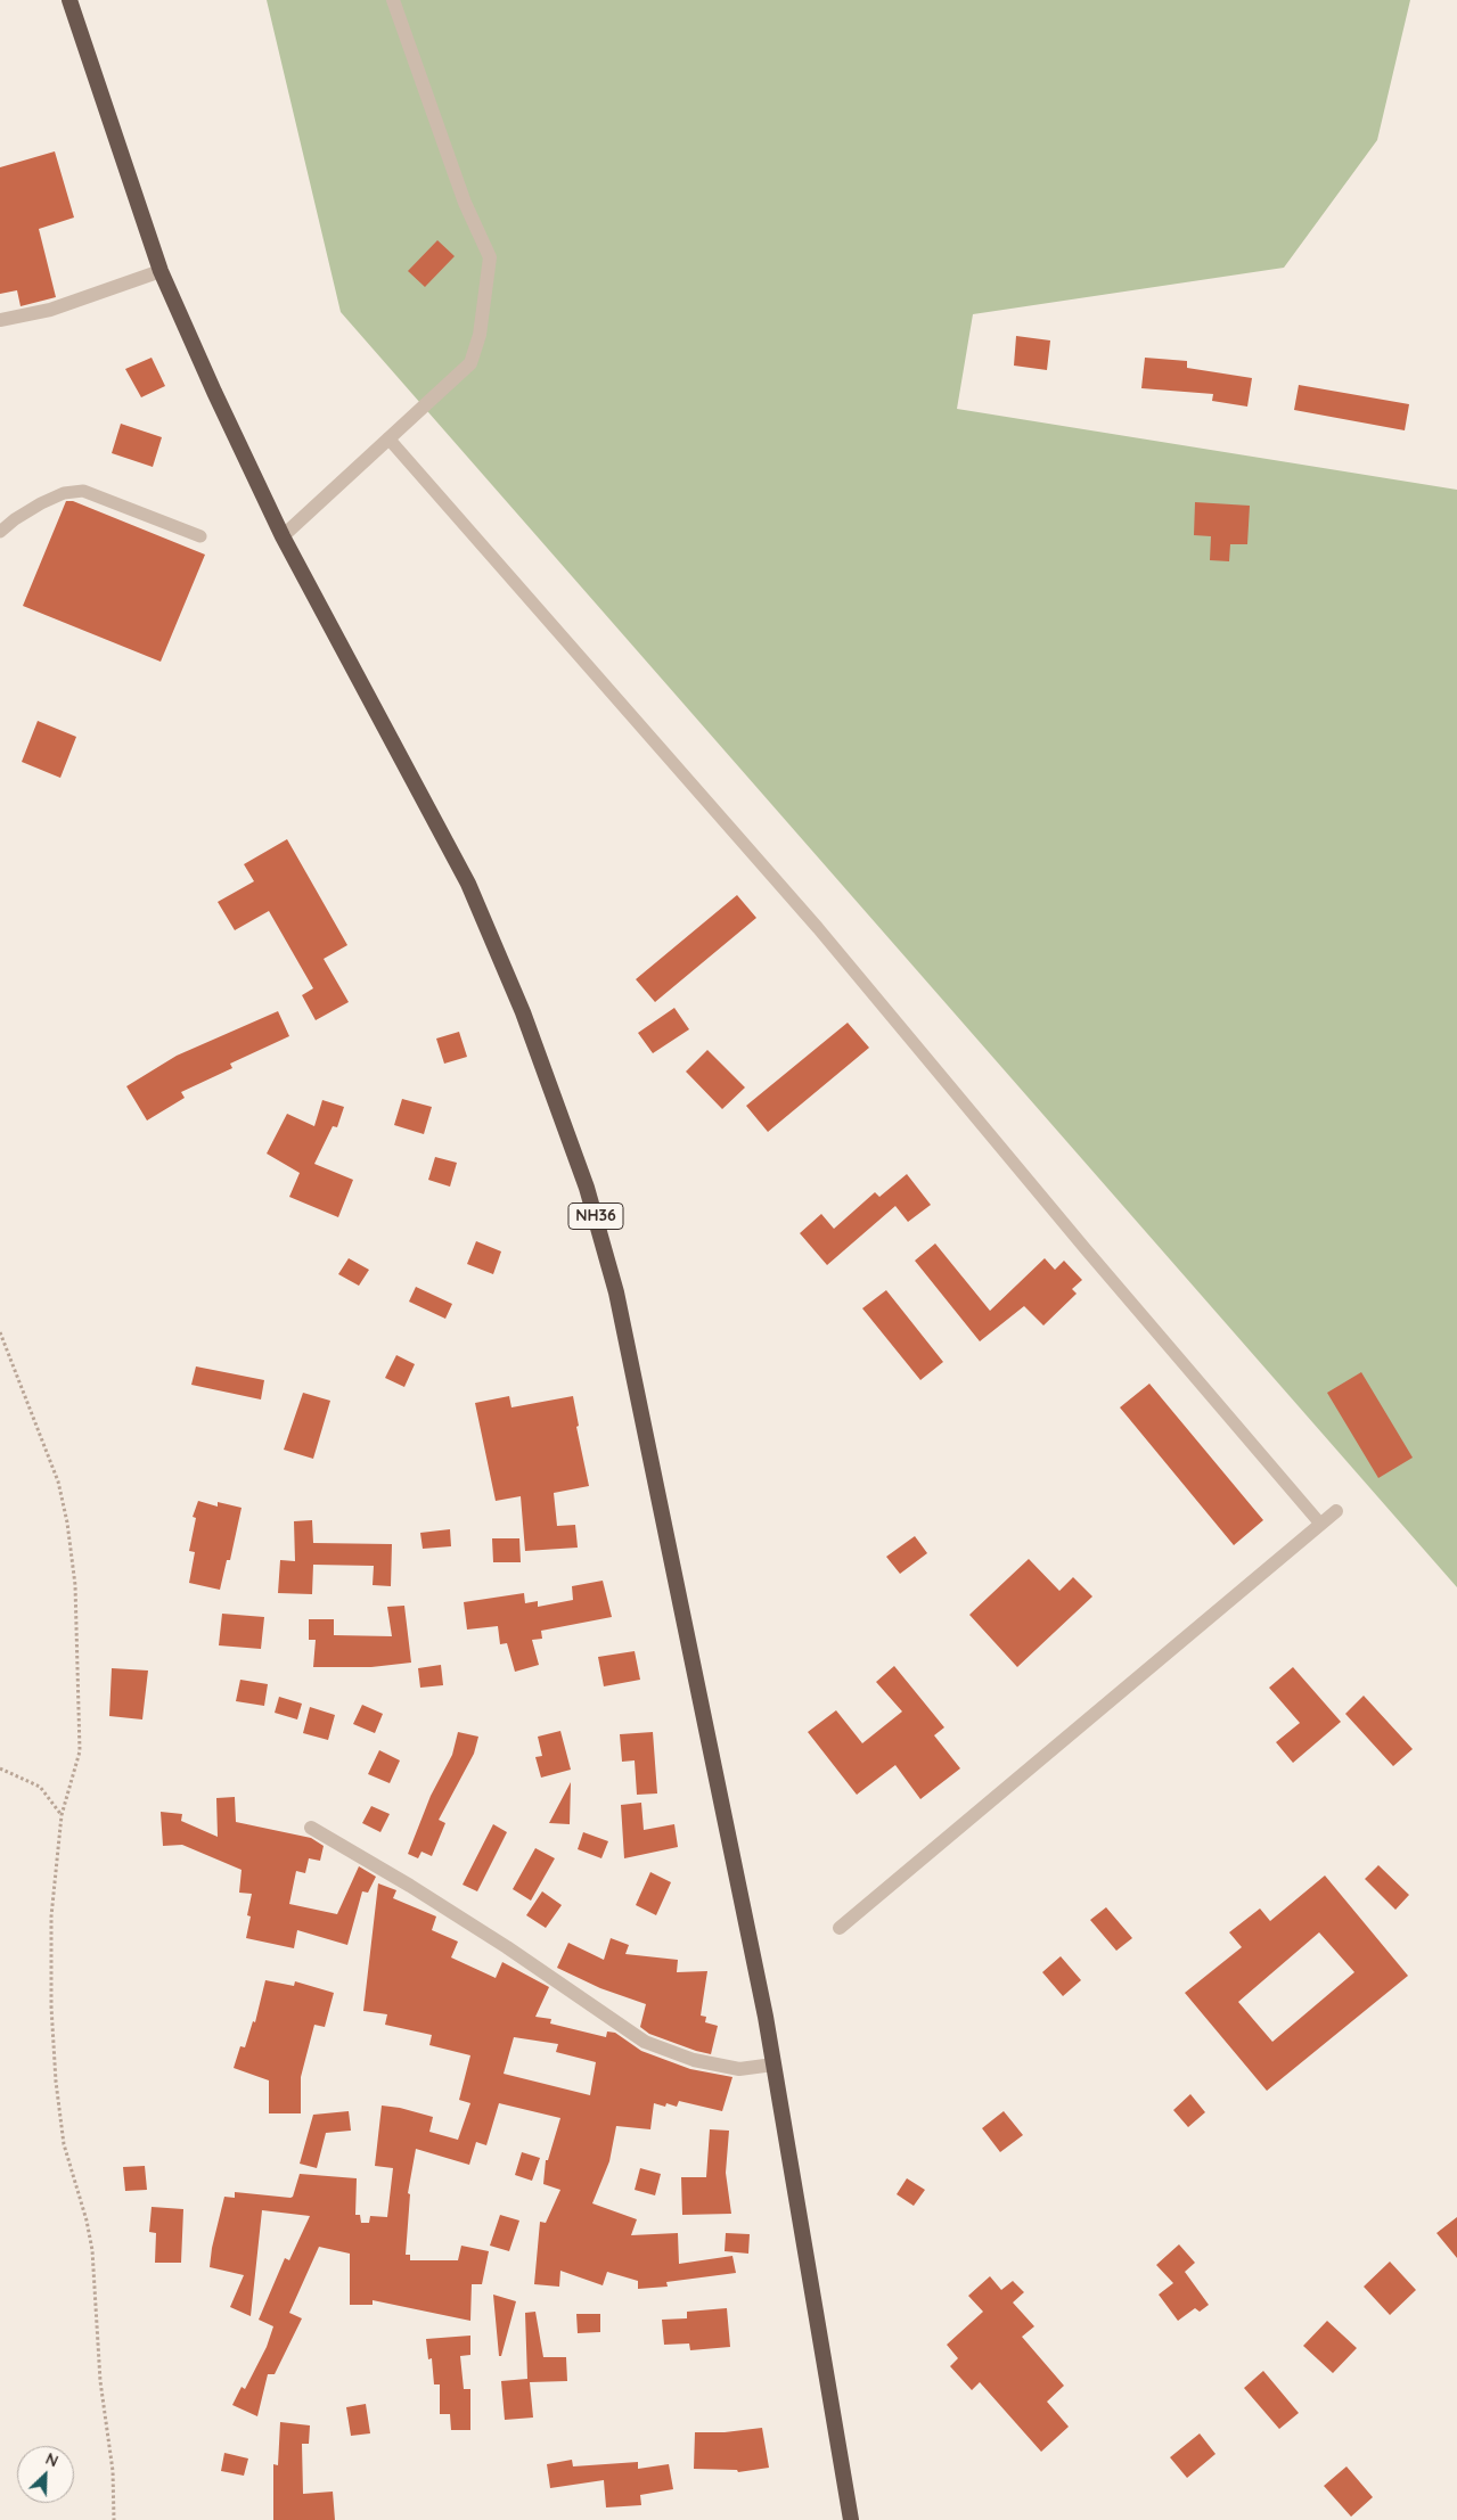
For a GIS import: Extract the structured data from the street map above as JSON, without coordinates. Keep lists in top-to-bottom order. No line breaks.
{"streets":{"highway":["NH36"]},"north":"top right"}
